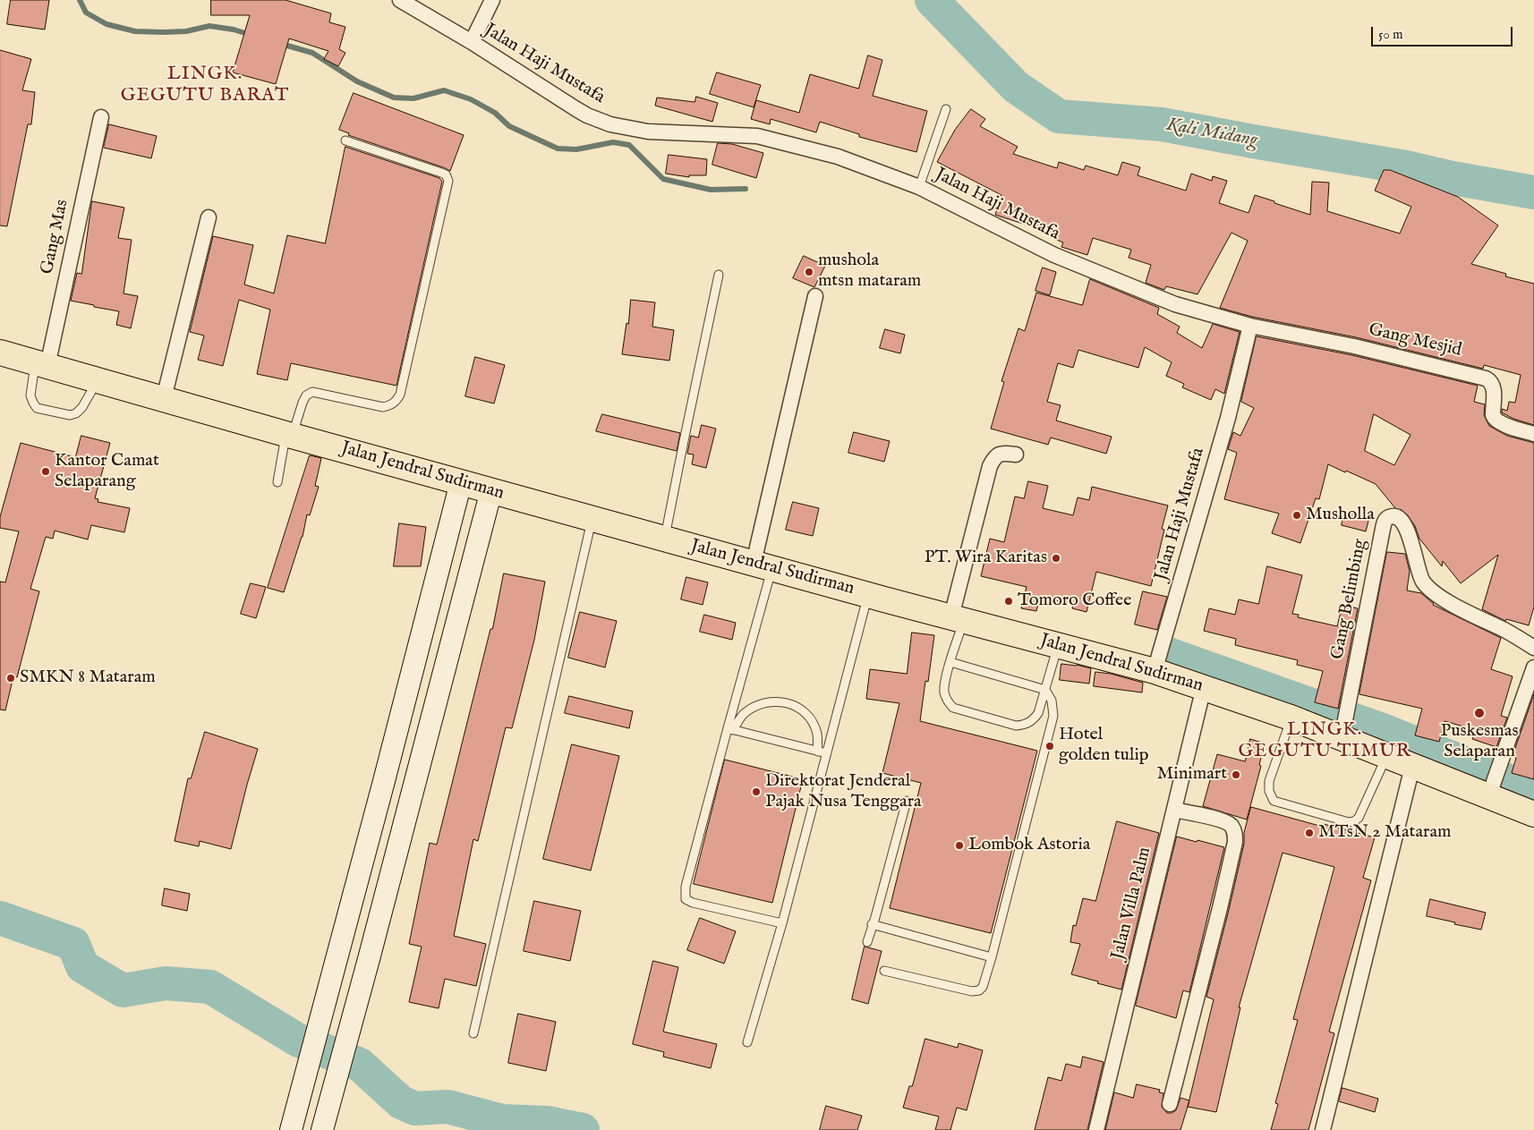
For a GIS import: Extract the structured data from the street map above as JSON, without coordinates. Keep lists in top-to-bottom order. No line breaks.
{"streets":{"highway":["Jalan Jendral Sudirman"],"street":["Jalan Haji Mustafa","Gang Mas","Gang Mesjid","Gang Belimbing","Jalan Villa Palm"]},"crossings":[["Jalan Haji Mustafa","Gang Mesjid"],["Jalan Haji Mustafa","Jalan Jendral Sudirman"],["Gang Mas","Jalan Jendral Sudirman"],["Jalan Jendral Sudirman","Gang Belimbing"],["Jalan Jendral Sudirman","Jalan Villa Palm"]],"districts":["LINGK. GEGUTU BARAT","LINGK. GEGUTU TIMUR"],"water":["Kali Midang"],"places":["mushola mtsn mataram","Kantor Camat Selaparang","Musholla","PT. Wira Karitas","Tomoro Coffee","SMKN 8 Mataram","Puskesmas Selaparan","Hotel golden tulip","Minimart","Direktorat Jenderal Pajak Nusa Tenggara","MTsN 2 Mataram","Lombok Astoria"],"scale_bar":"50 m"}
